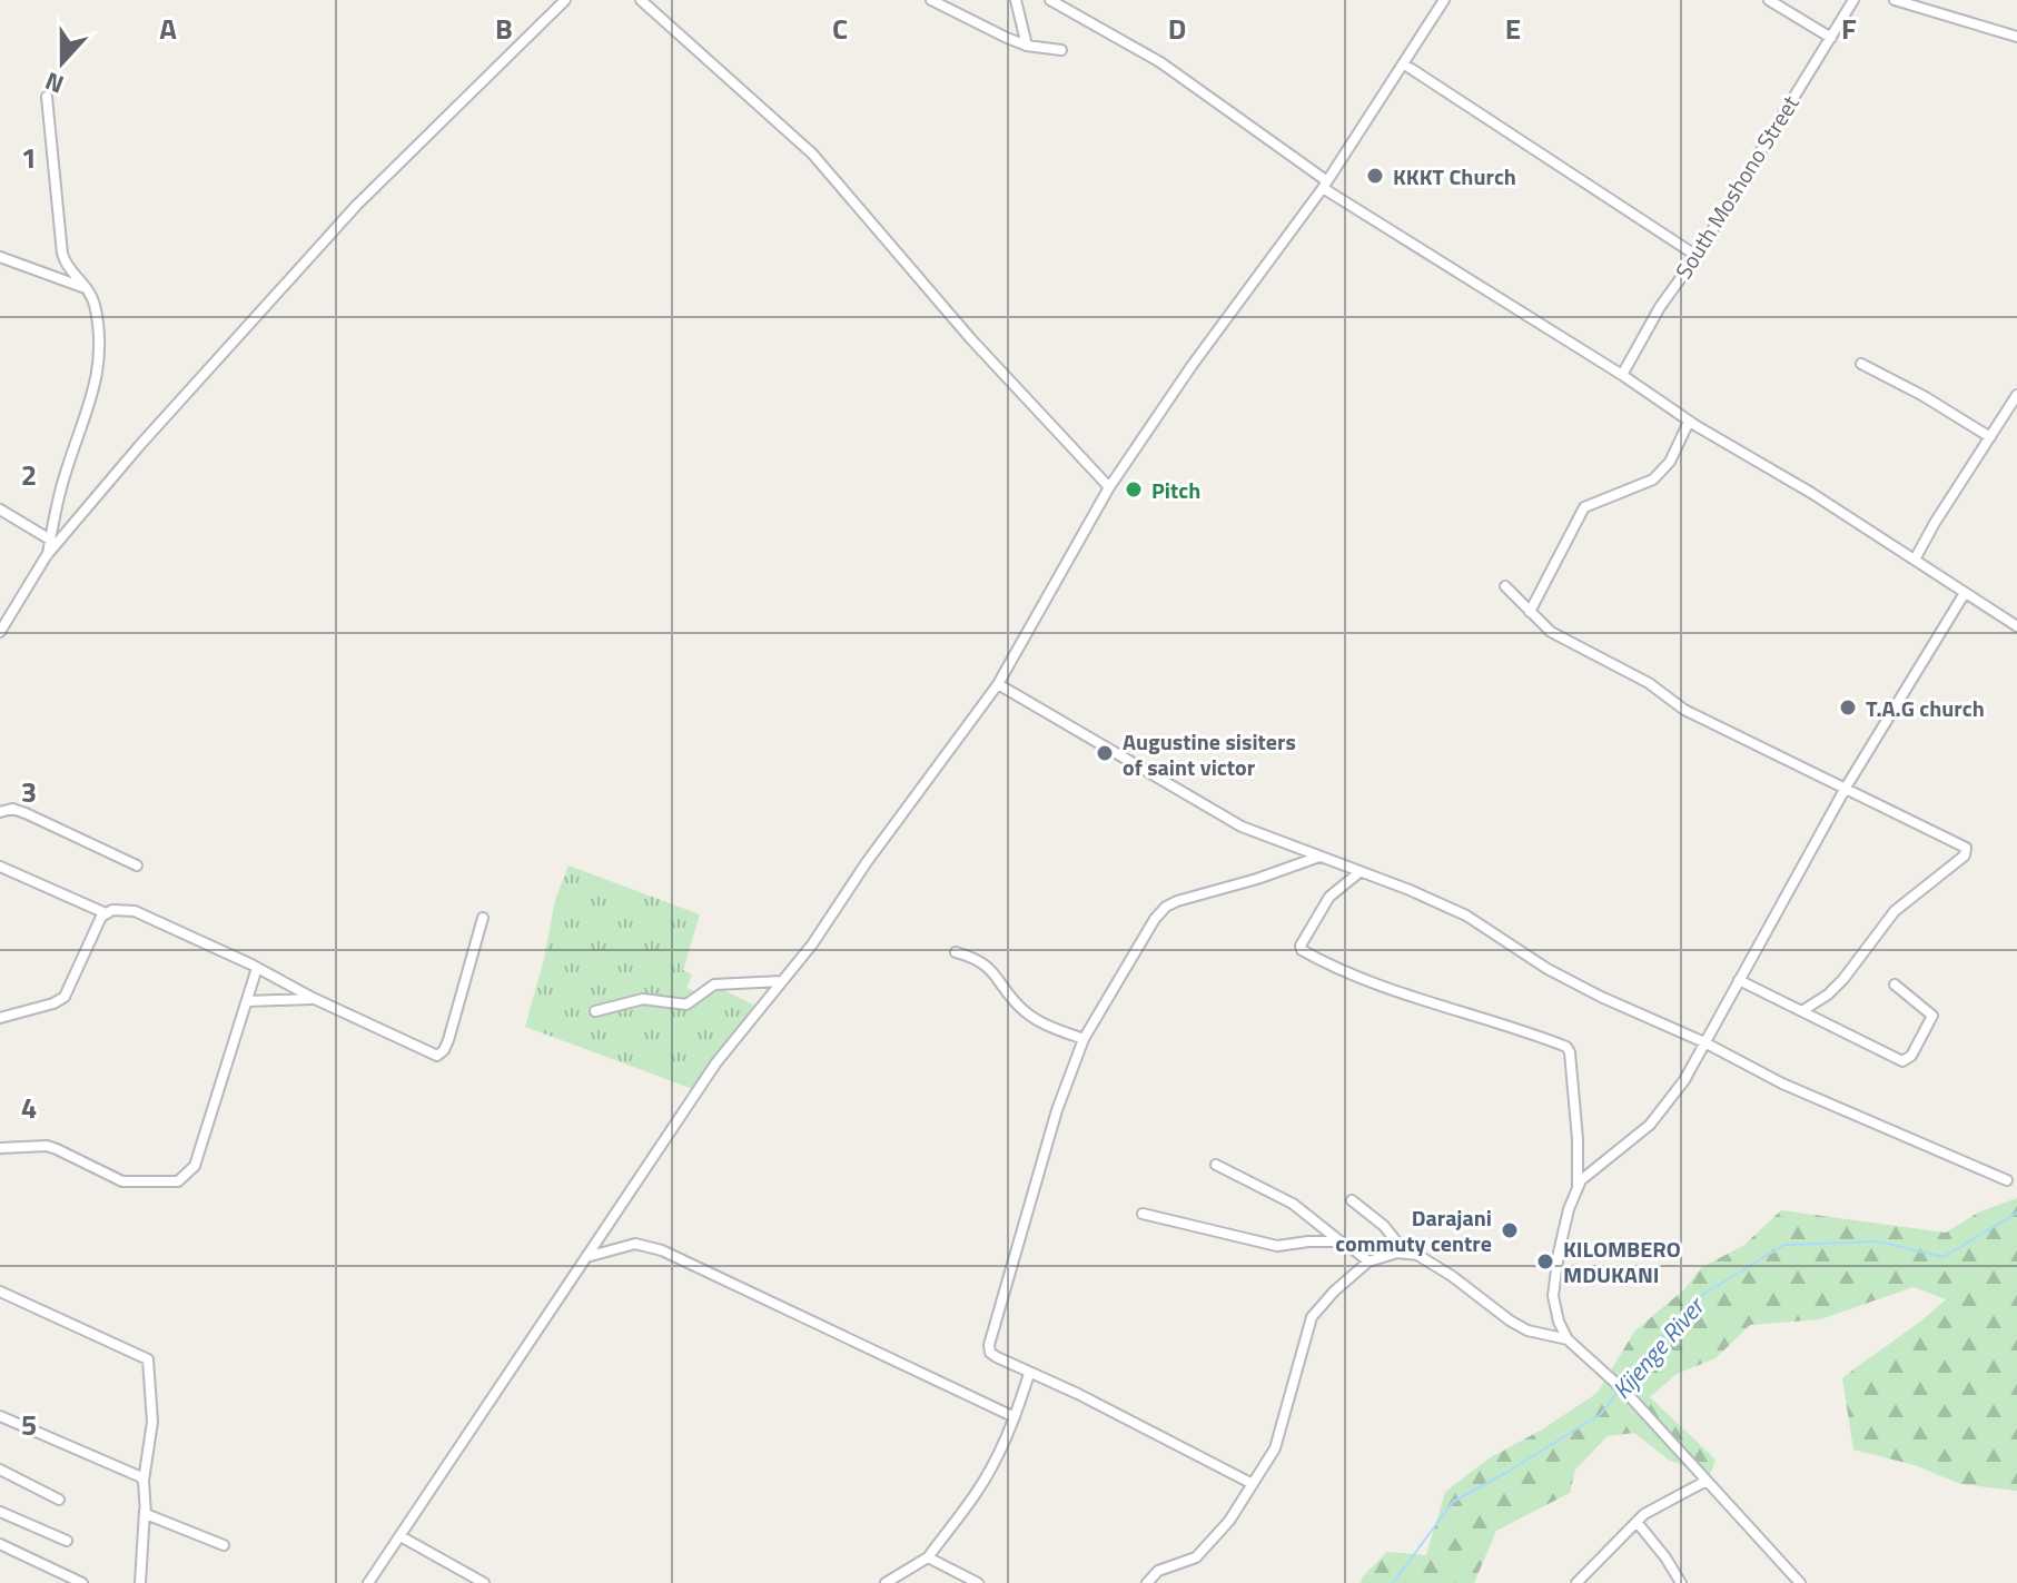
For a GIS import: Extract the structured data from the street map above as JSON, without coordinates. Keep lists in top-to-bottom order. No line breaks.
{"streets":{"street":["South Moshono Street"]},"water":["Kijenge River"],"places":["KKKT Church","Pitch","T.A.G church","Augustine sisiters of saint victor","Darajani commuty centre","KILOMBERO MDUKANI"],"north":"bottom","grid":{"columns":["A","B","C","D","E","F"],"rows":["1","2","3","4","5"]}}
